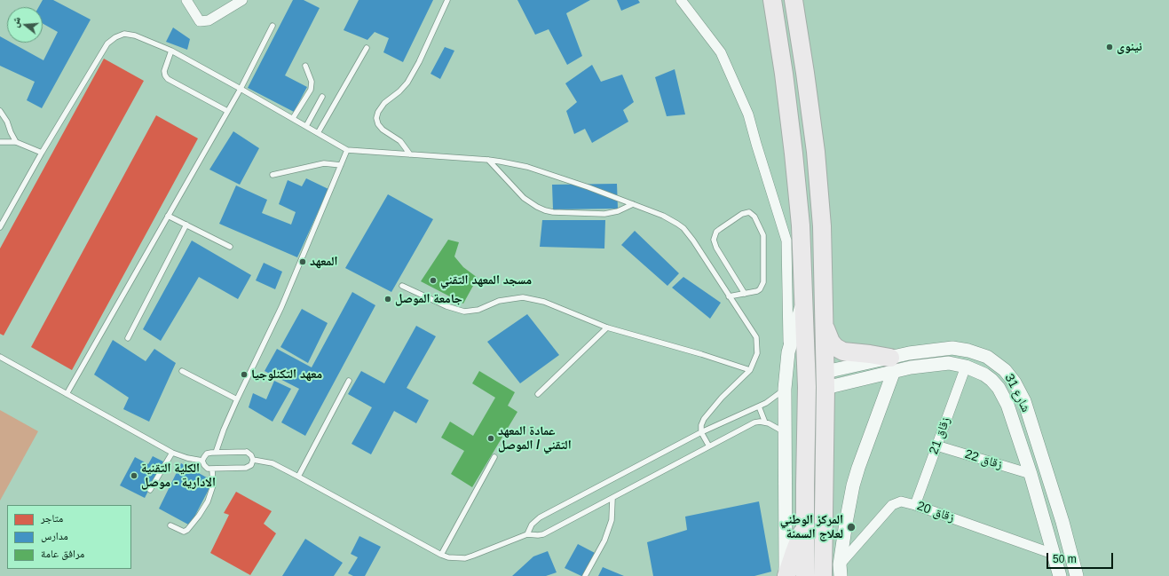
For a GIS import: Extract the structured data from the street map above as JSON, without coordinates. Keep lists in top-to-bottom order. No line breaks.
{"streets":{"street":["شارع 31","زقاق 21","زقاق 22","زقاق 20"]},"crossings":[["شارع 31","زقاق 21"],["شارع 31","زقاق 22"],["شارع 31","زقاق 20"],["زقاق 21","زقاق 22"],["زقاق 21","زقاق 20"]],"places":["نينوى","المعهد","مسجد المعهد التقني","جامعة الموصل","معهد التكنلوجيا","عمادة المعهد التقني / الموصل","الكلية التقنية الادارية - موصل","المركز الوطني لعلاج السمنة"],"legend":["متاجر","مدارس","مرافق عامة"],"scale_bar":"50 m","north":"left"}
